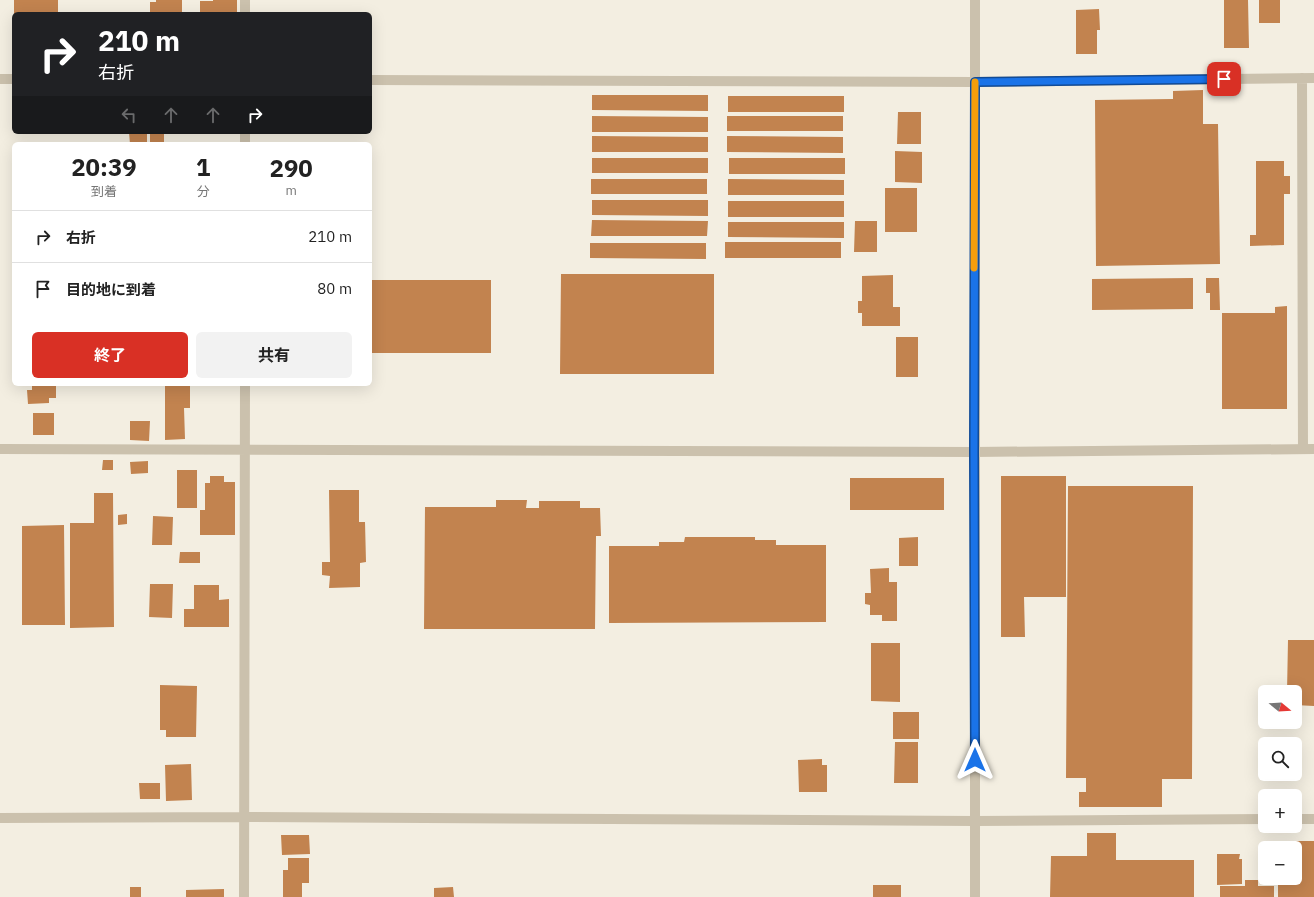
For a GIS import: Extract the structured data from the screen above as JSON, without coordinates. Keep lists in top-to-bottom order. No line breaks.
{"north":"right","page":{"turn":["210 m","右折"],"eta":["20:39","到着","1","分","290","m"],"list":[{"name":"右折","value":"210 m"},{"name":"目的地に到着","value":"80 m"}],"buttons":["終了","共有"],"map_buttons":["+","−"]}}
